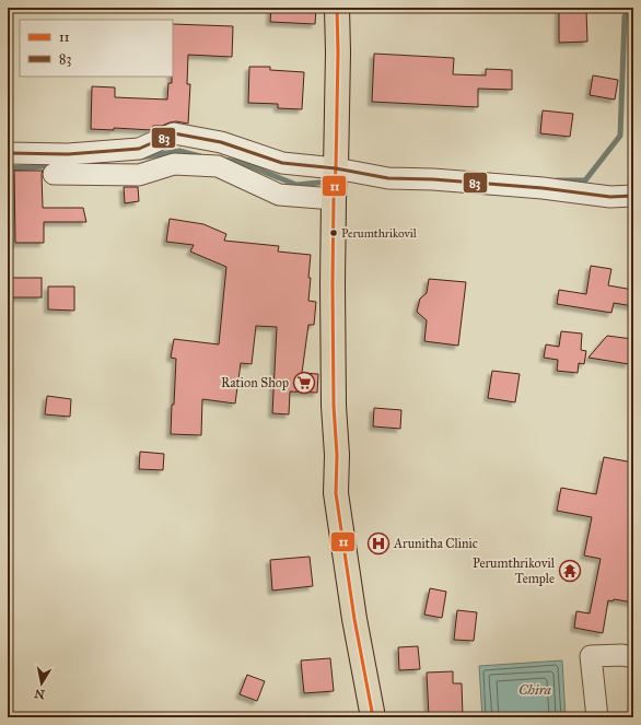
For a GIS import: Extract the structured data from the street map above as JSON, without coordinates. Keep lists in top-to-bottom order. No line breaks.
{"water":["Chira"],"places":{"other":["Perumthrikovil"],"supermarket":["Ration Shop"],"hospital":["Arunitha Clinic"],"temple":["Perumthrikovil Temple"]},"lines":["transit line 11","transit line 83"],"legend":["11","83"],"north":"bottom"}
